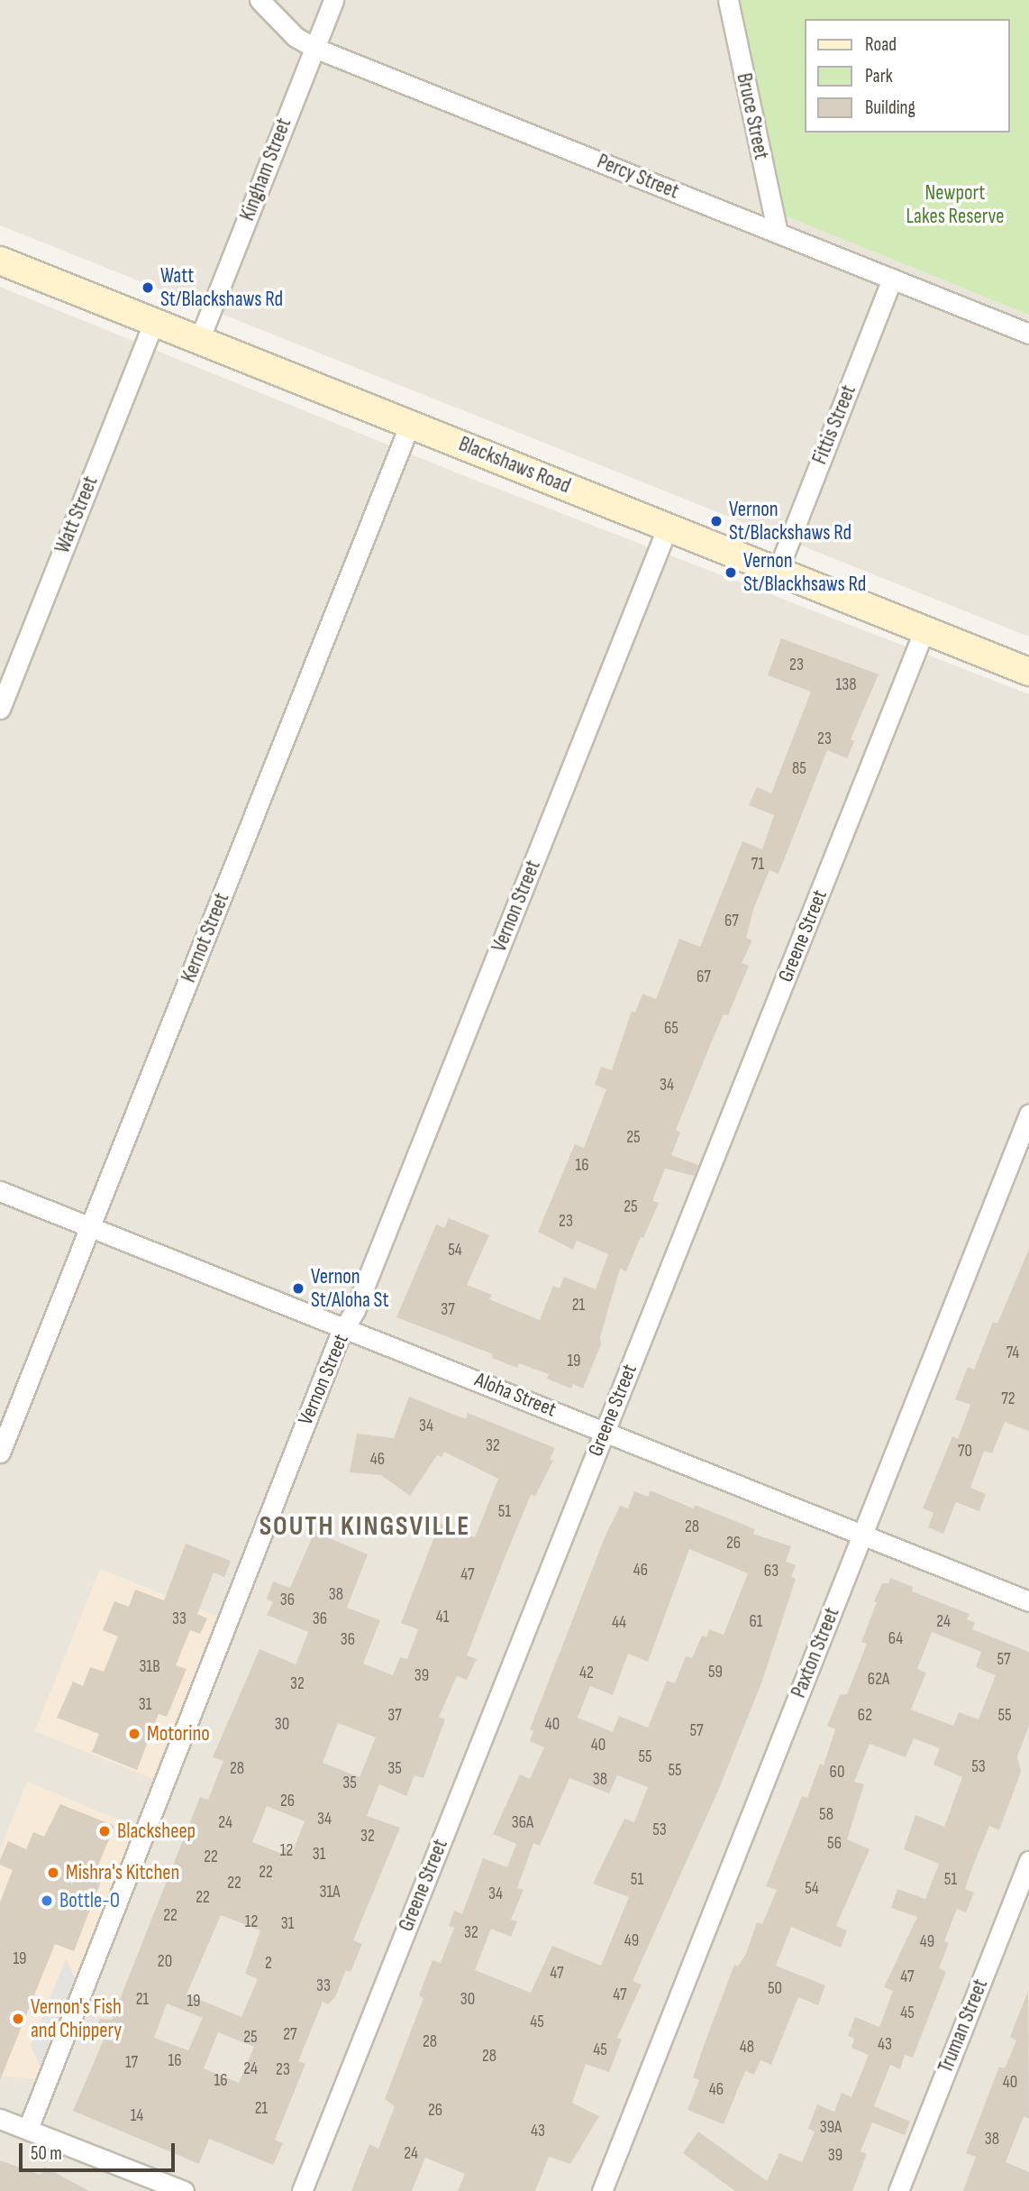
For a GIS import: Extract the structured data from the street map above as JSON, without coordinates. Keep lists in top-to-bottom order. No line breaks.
{"streets":{"main road":["Blackshaws Road"],"street":["Bruce Street","Kingham Street","Percy Street","Fittis Street","Watt Street","Vernon Street","Greene Street","Kernot Street","Aloha Street","Paxton Street","Truman Street"]},"crossings":[["Bruce Street","Percy Street"],["Kingham Street","Percy Street"],["Kingham Street","Blackshaws Road"],["Percy Street","Fittis Street"],["Fittis Street","Blackshaws Road"],["Blackshaws Road","Watt Street"],["Blackshaws Road","Vernon Street"],["Blackshaws Road","Greene Street"],["Blackshaws Road","Kernot Street"],["Vernon Street","Aloha Street"],["Greene Street","Aloha Street"],["Kernot Street","Aloha Street"],["Aloha Street","Paxton Street"]],"districts":["SOUTH KINGSVILLE"],"parks":["Newport Lakes Reserve"],"places":["Watt St/Blackshaws Rd","Vernon St/Blackshaws Rd","Vernon St/Blackhsaws Rd","Vernon St/Aloha St","Motorino","Blacksheep","Mishra's Kitchen","Bottle-O","Vernon's Fish and Chippery"],"house_numbers":["23","138","23","85","71","67","67","65","34","25","16","25","23","54","21","37","74","19","72","34","32","70","46","51","28","26","46","63","47","38","36","41","33","36","61","24","44","64","36","57","31B","59","42","39","62A","32","31","37","62","55","30","40","57","40","55","53","28","35","55","60","38","35","26","58","34","24","36A","53","32","56","12","31","22","22","51","51","22","54","31A","34","22","22","12","31","32","49","49","19","20","2","47","47","33","50","47","21","30","19","45","45","27","25","28","43","48","45","28","16","17","24","23","16","40","46","21","26","14","39A","43","38","24","39"],"legend":["Road","Park","Building"],"scale_bar":"50 m"}
